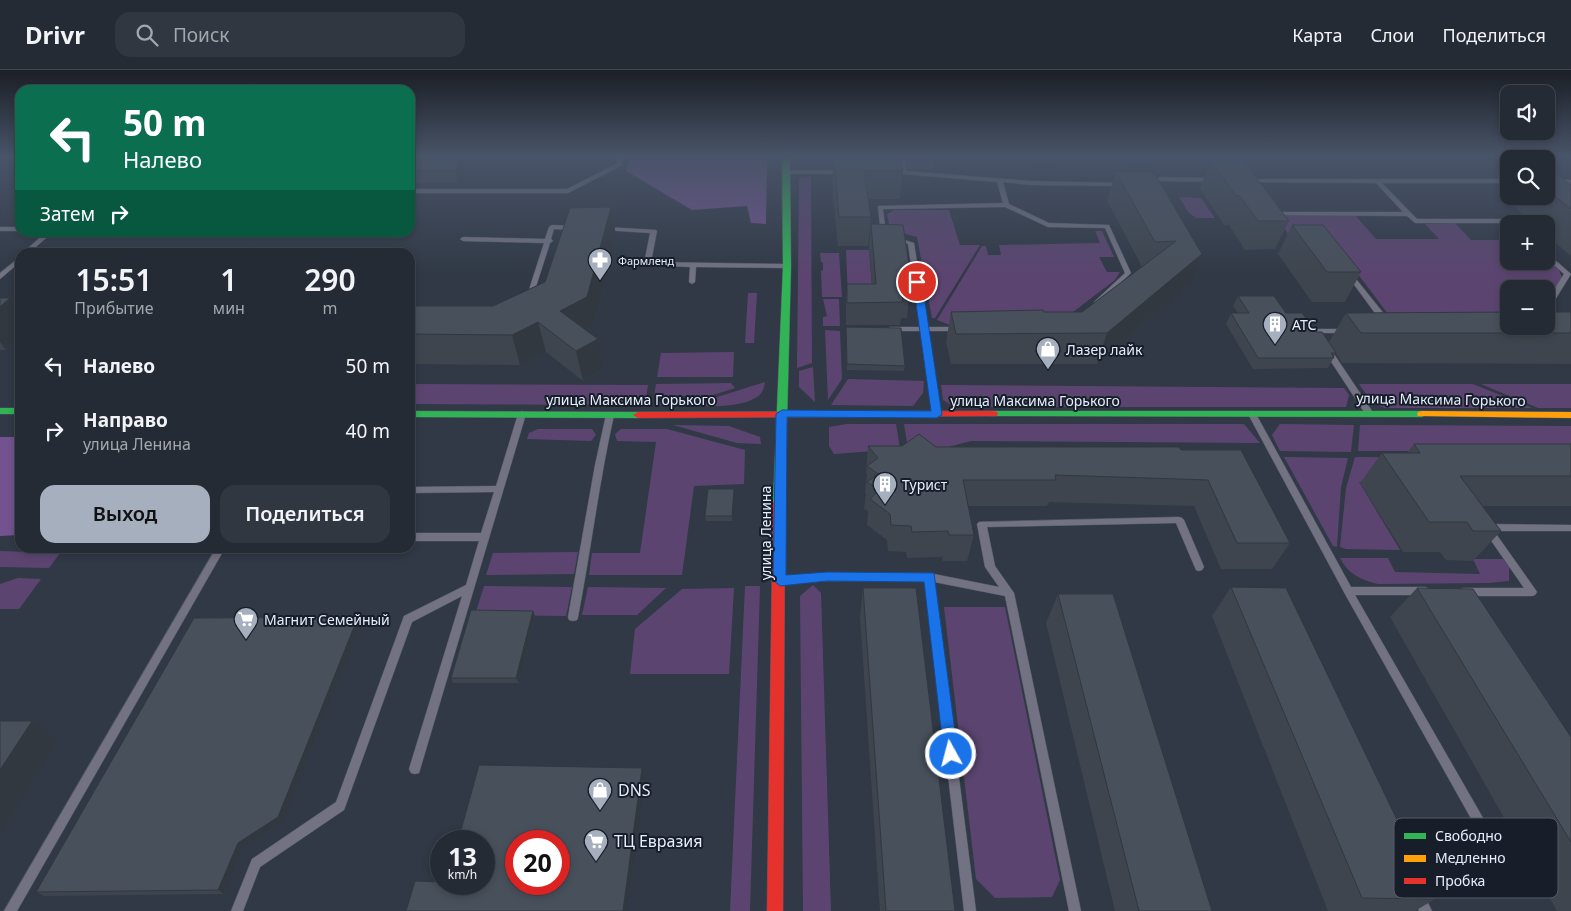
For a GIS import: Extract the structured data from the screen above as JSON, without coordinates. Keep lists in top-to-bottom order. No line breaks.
{"streets":{"main road":["улица Максима Горького","улица Ленина"]},"crossings":[["улица Максима Горького","улица Ленина"]],"places":{"pharmacy":["Фармленд"],"building":["АТС","Турист"],"shop":["Лазер лайк","DNS"],"supermarket":["Магнит Семейный","ТЦ Евразия"]},"legend":["Свободно","Медленно","Пробка"],"page":{"header":"Drivr","search":"Поиск","nav":["Карта","Слои","Поделиться"],"map_buttons":["+","−"],"turn":["50 m","Налево"],"then":"Затем","eta":["15:51","Прибытие","1","мин","290","m"],"list":[{"name":"Налево","value":"50 m"},{"name":"Направо","note":"улица Ленина","value":"40 m"}],"buttons":["Выход","Поделиться"],"speed":"13 km/h","limit":"20"}}
